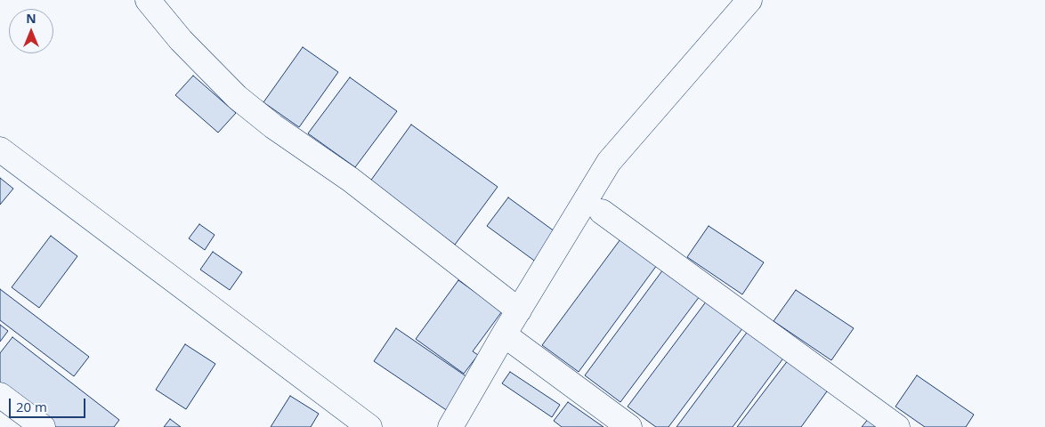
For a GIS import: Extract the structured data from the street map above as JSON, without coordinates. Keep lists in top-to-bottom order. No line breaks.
{"scale_bar":"20 m","north":"top"}
